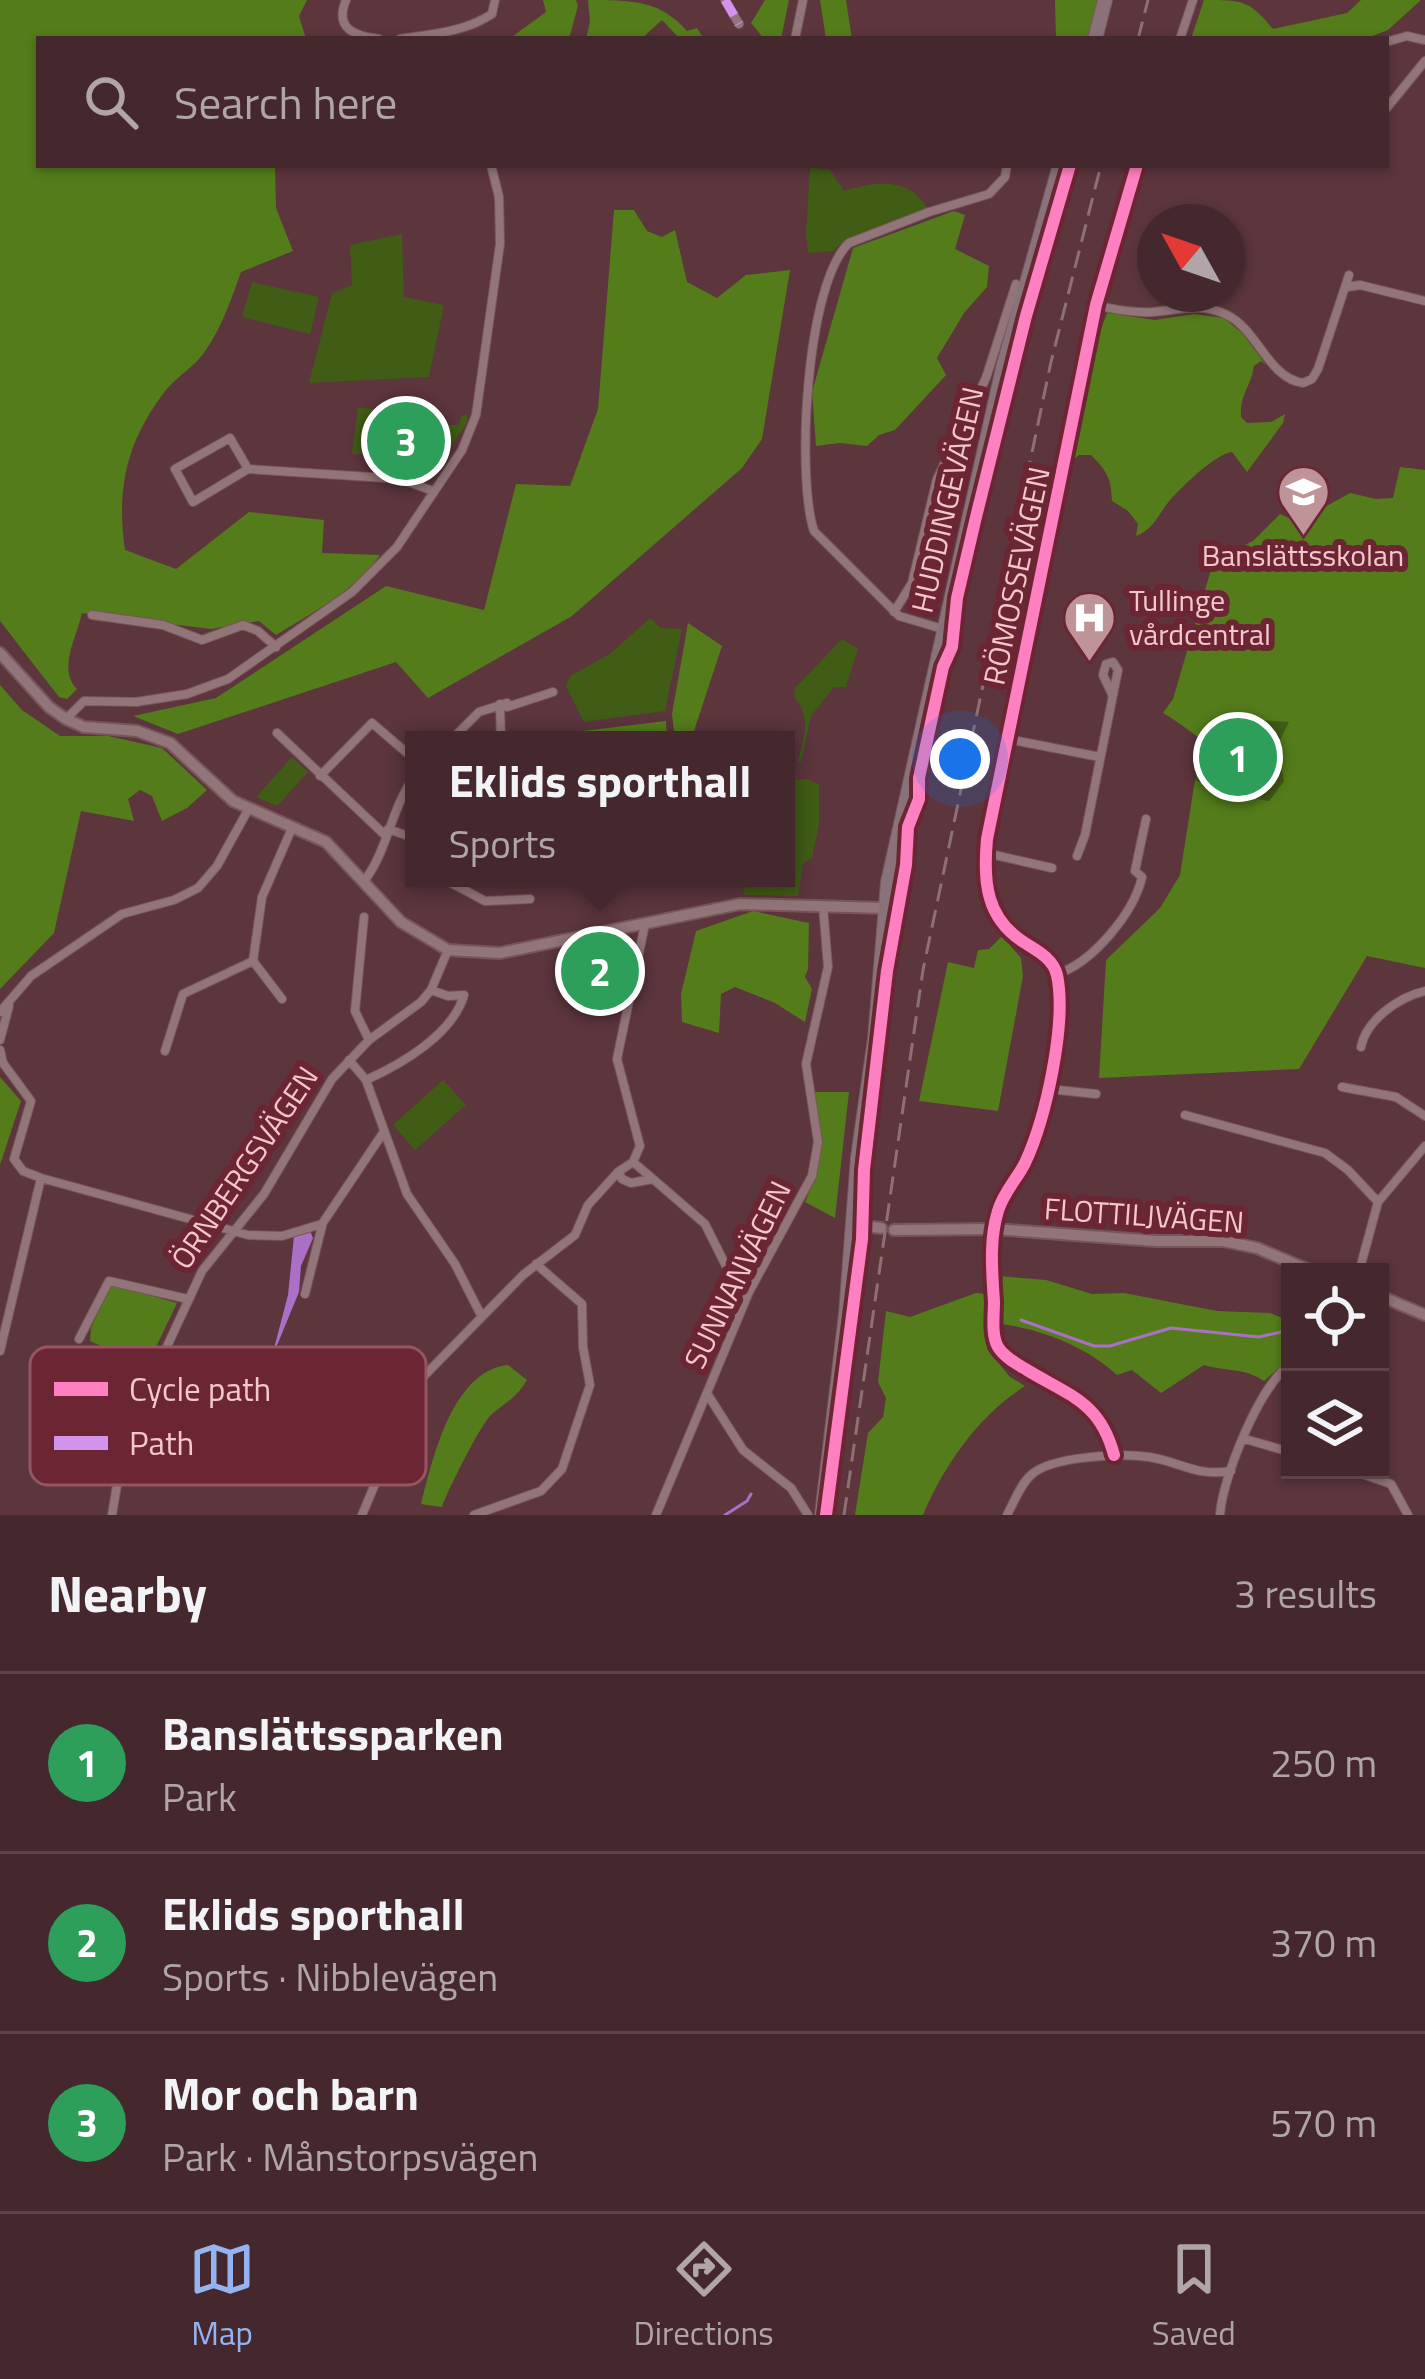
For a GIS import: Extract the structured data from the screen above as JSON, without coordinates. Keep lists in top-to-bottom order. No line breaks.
{"streets":{"main road":["HUDDINGEVÄGEN"],"street":["RÖMOSSEVÄGEN","ÖRNBERGSVÄGEN","FLOTTILJVÄGEN","SUNNANVÄGEN"]},"crossings":[["HUDDINGEVÄGEN","FLOTTILJVÄGEN"]],"places":{"school or university":["Banslättsskolan"],"hospital":["Tullinge vårdcentral"]},"legend":["Cycle path","Path"],"north":"top left","page":{"search":"Search here","pins":["3","1","2"],"popup":["Eklids sporthall","Sports"],"heading":["Nearby","3 results"],"list":[{"mark":"1","name":"Banslättssparken","note":"Park","value":"250 m"},{"mark":"2","name":"Eklids sporthall","note":"Sports · Nibblevägen","value":"370 m"},{"mark":"3","name":"Mor och barn","note":"Park · Månstorpsvägen","value":"570 m"}],"nav":["Map","Directions","Saved"]}}
